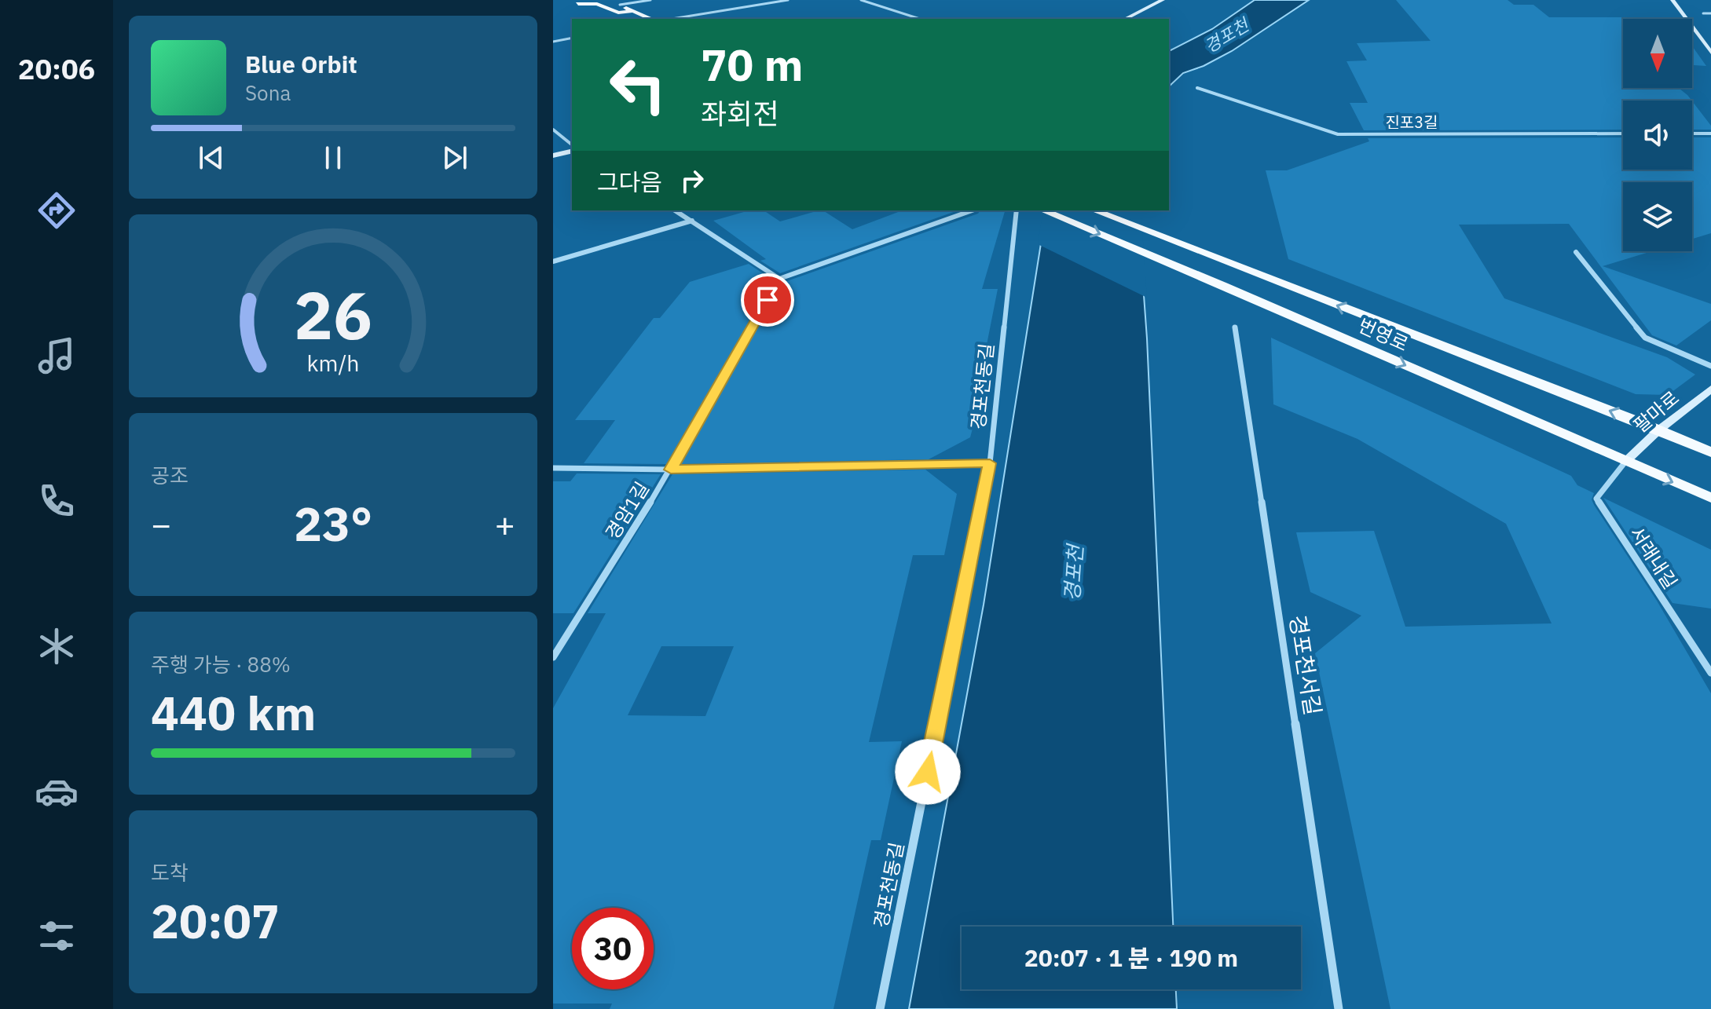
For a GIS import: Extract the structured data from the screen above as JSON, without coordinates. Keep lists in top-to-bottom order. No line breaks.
{"streets":{"main road":["번영로"],"street":["진포3길","경포천동길","팔마로","경암1길","서래내길","경포천서길"]},"crossings":[["번영로","팔마로"],["번영로","서래내길"],["팔마로","서래내길"]],"water":["경포천"],"north":"bottom","page":{"tabs":"20:06","turn":["70 m","좌회전"],"song":["Blue Orbit","Sona"],"then":"그다음","tile":["공조",["주행 가능 · 88%","440 km"],["도착","20:07"]],"heat":["−","23°","+"],"limit":"30","trip":"20:07 · 1 분 · 190 m","gauge":["26","km/h"]}}
